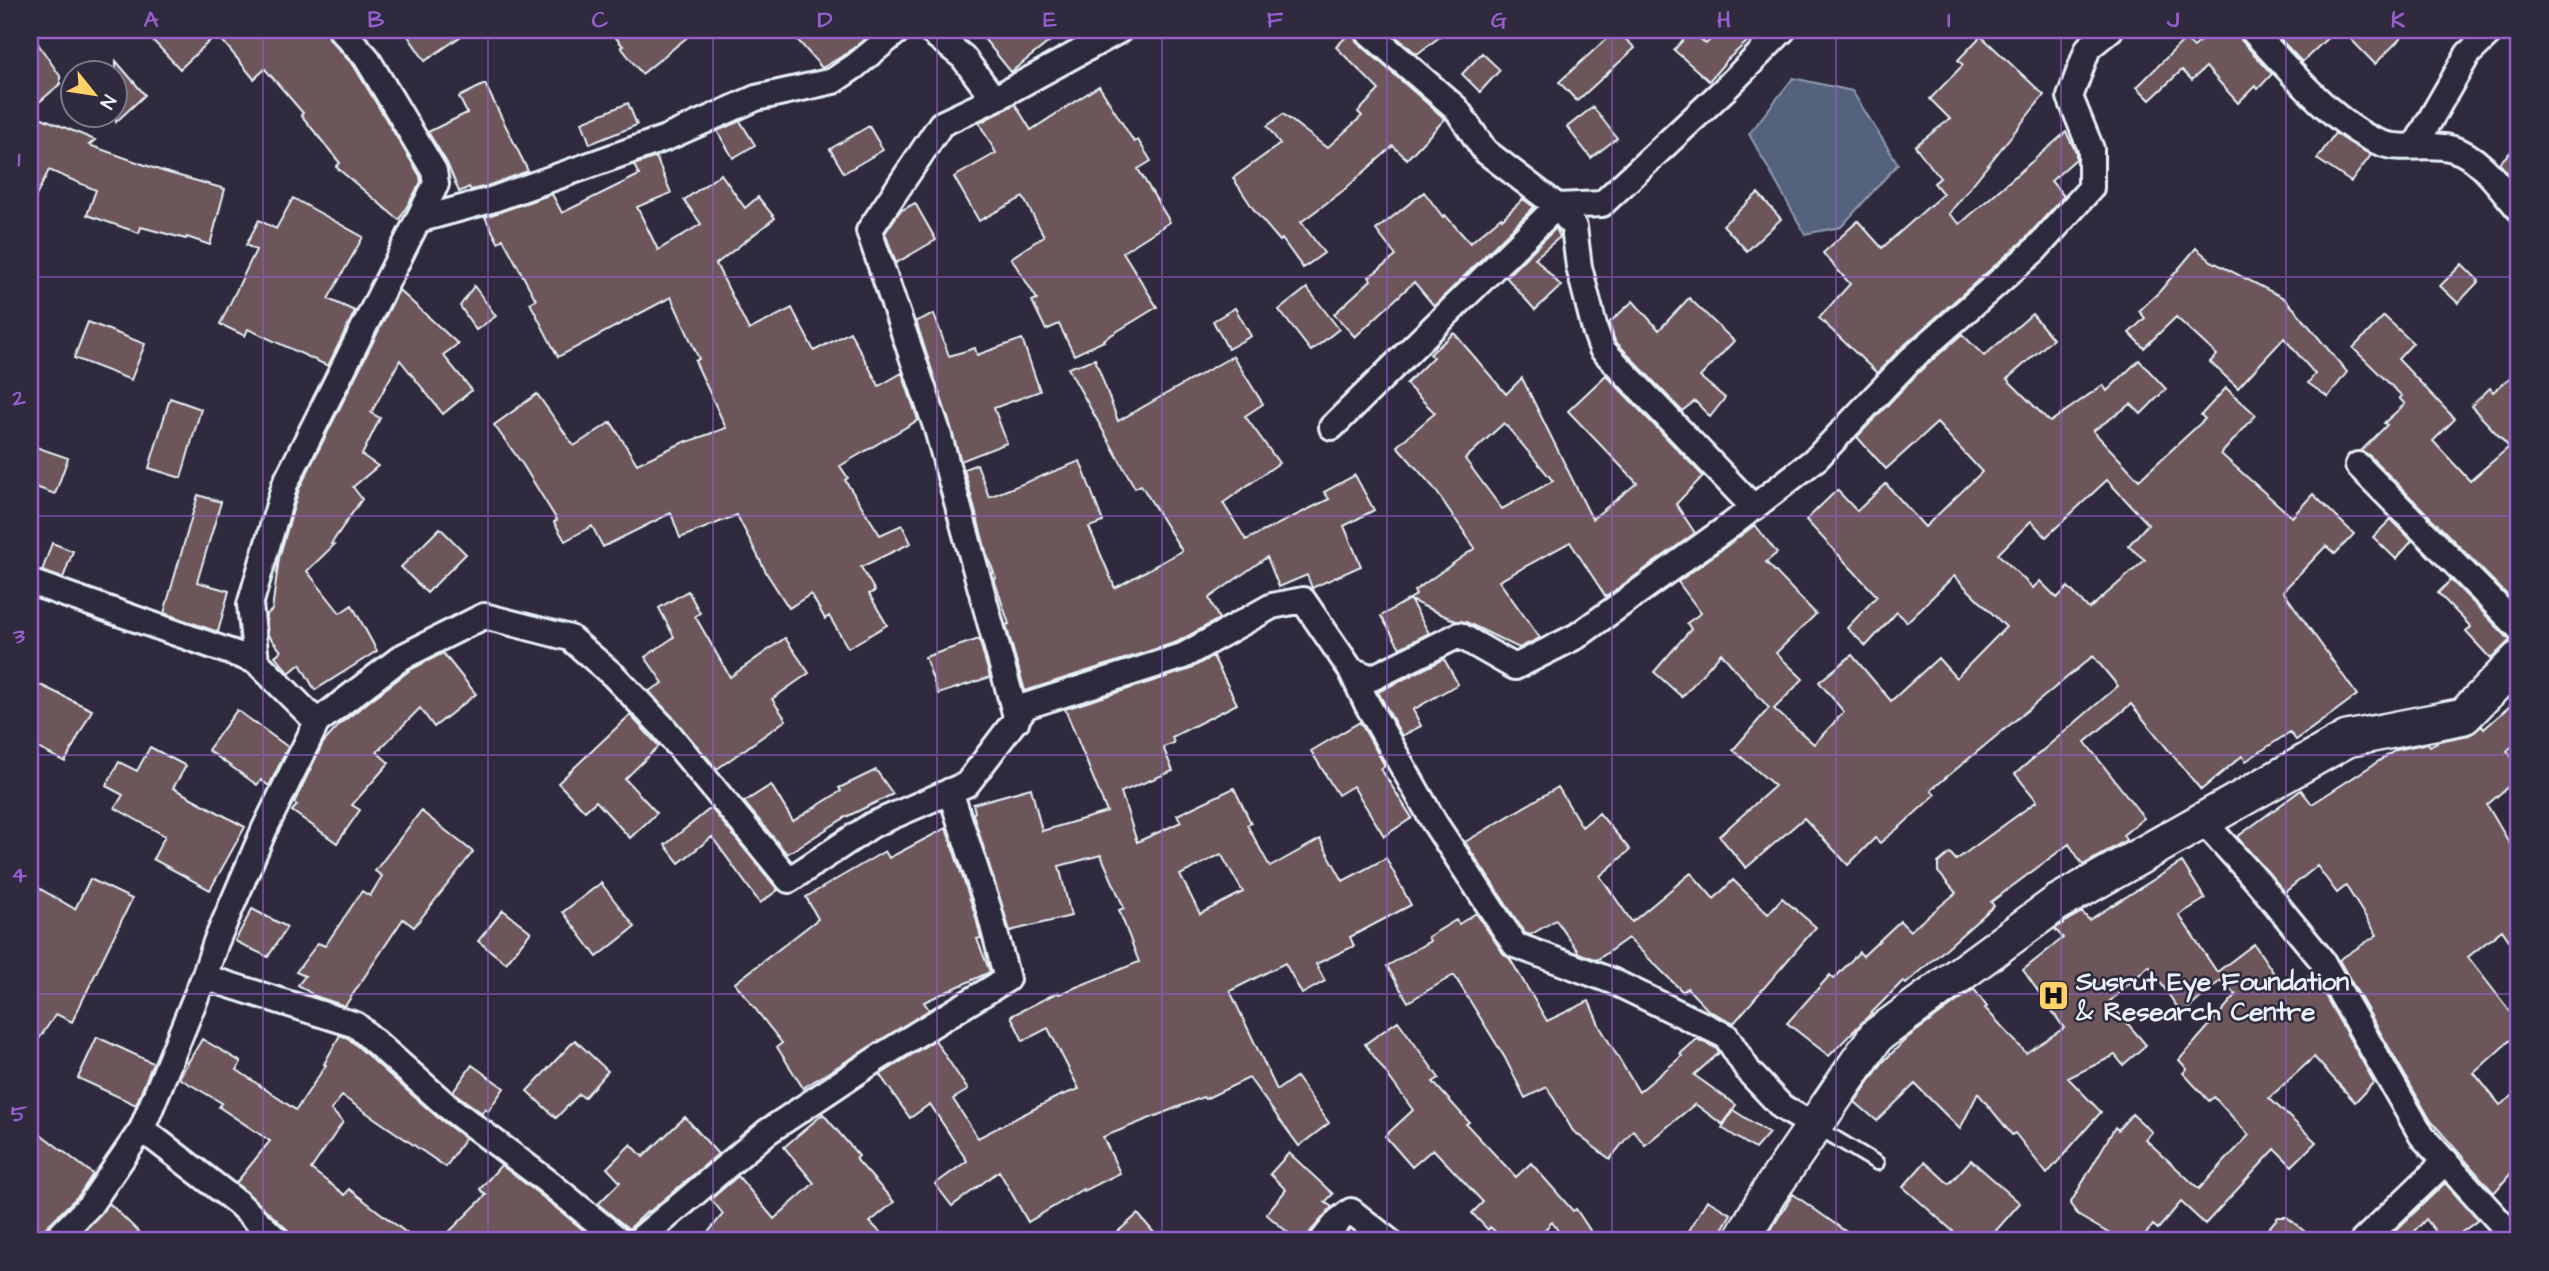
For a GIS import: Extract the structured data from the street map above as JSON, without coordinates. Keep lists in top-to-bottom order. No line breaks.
{"places":{"hospital":["Susrut Eye Foundation & Research Centre"]},"north":"bottom right","grid":{"columns":["A","B","C","D","E","F","G","H","I","J","K"],"rows":["1","2","3","4","5"]}}
